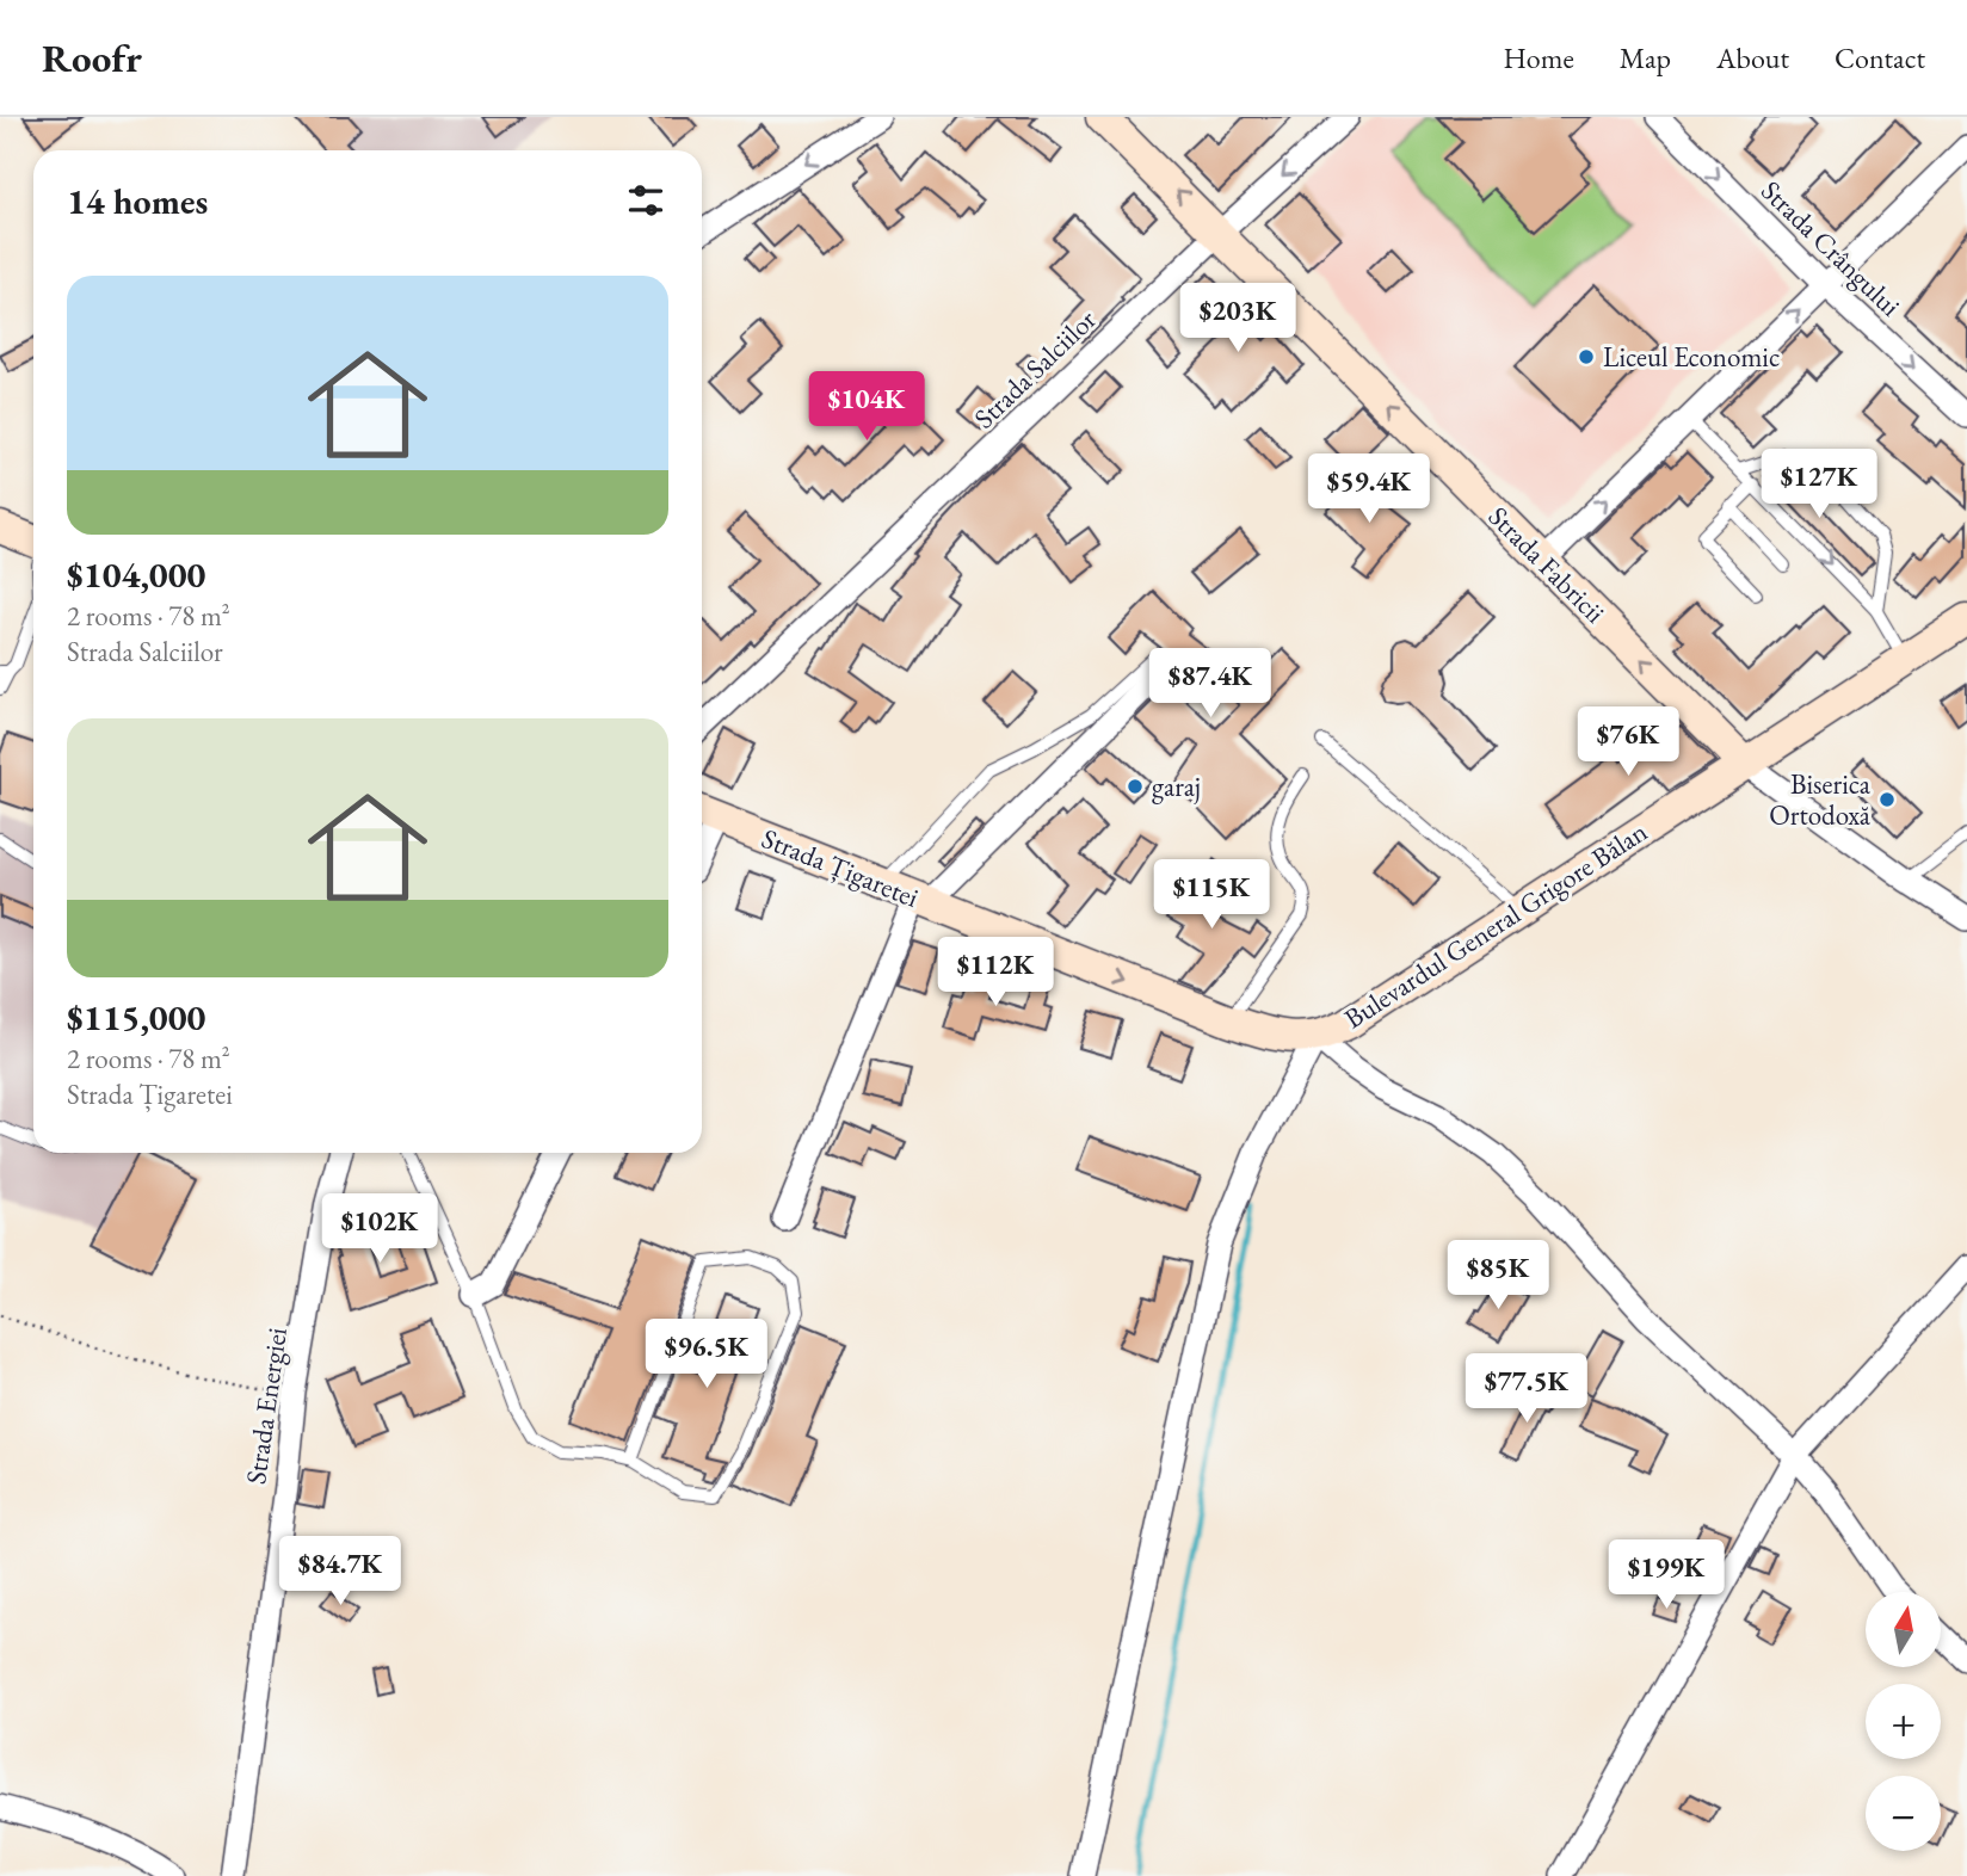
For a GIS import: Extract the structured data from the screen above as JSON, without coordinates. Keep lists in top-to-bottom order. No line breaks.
{"streets":{"main road":["Strada Fabricii","Strada Țigaretei","Bulevardul General Grigore Bălan"],"street":["Strada Crângului","Strada Salciilor","Strada Energiei"]},"crossings":[["Strada Salciilor","Strada Fabricii"],["Strada Fabricii","Bulevardul General Grigore Bălan"],["Strada Țigaretei","Bulevardul General Grigore Bălan"]],"one_way":["Strada Crângului","Strada Fabricii","Strada Țigaretei"],"places":["Liceul Economic","garaj","Biserica Ortodoxă"],"north":"top","page":{"header":"Roofr","nav":["Home","Map","About","Contact"],"heading":"14 homes","list":[{"name":"$104,000","note":"2 rooms · 78 m² · Strada Salciilor"},{"name":"$115,000","note":"2 rooms · 78 m² · Strada Țigaretei"}],"price":["$203K","$104K","$127K","$59.4K","$87.4K","$76K","$115K","$112K","$102K","$85K","$96.5K","$77.5K","$84.7K","$199K"],"map_buttons":["+","−"]}}
